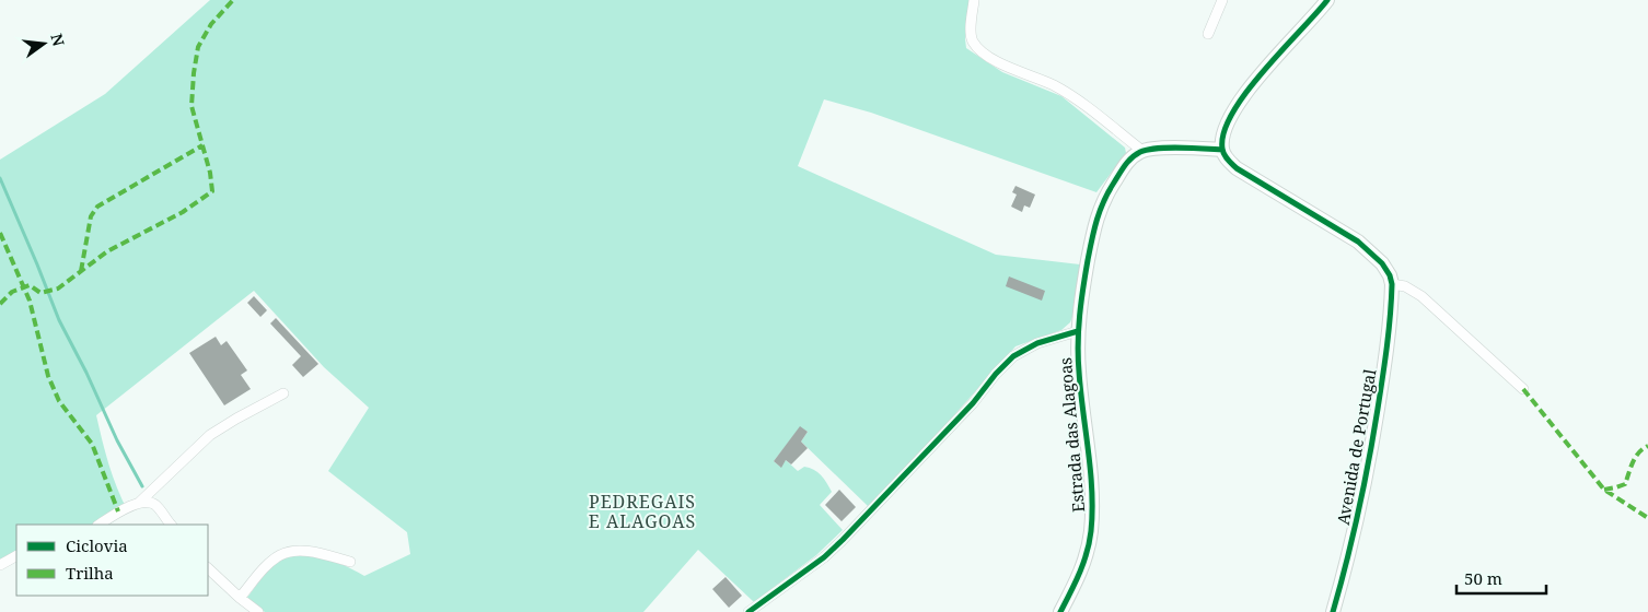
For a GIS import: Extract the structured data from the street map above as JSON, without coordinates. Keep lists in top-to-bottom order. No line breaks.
{"streets":{"street":["Estrada das Alagoas","Avenida de Portugal"]},"districts":["PEDREGAIS E ALAGOAS"],"legend":["Ciclovia","Trilha"],"scale_bar":"50 m","north":"right"}
